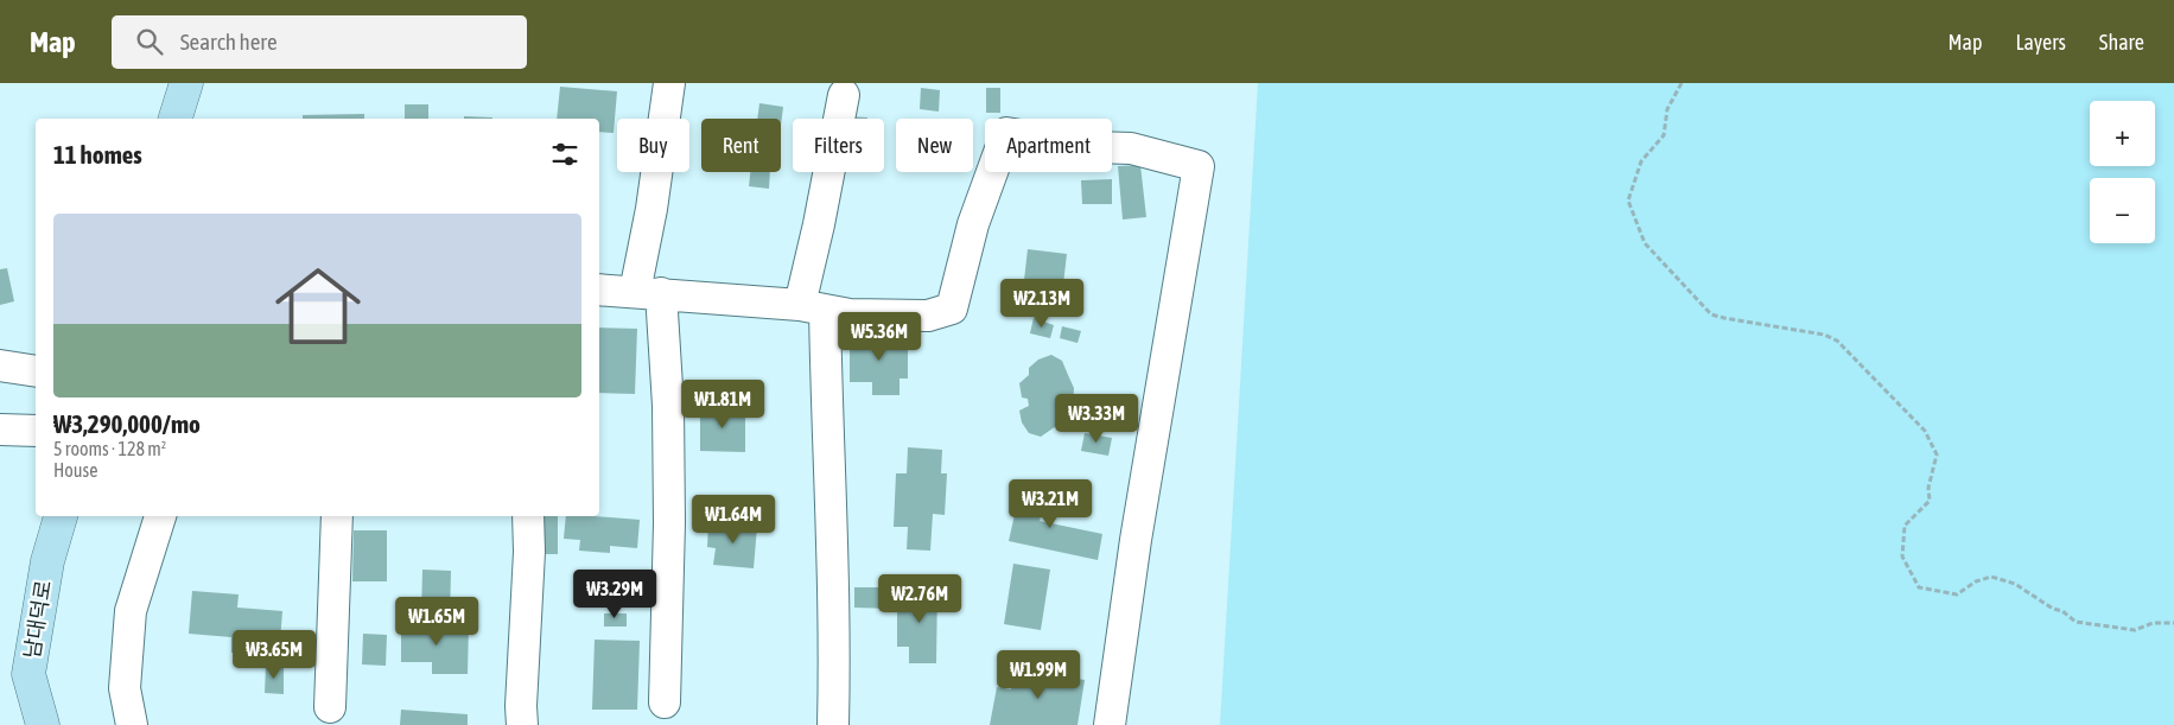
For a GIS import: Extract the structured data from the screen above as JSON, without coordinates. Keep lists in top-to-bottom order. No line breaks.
{"streets":{"main road":["남대덕로"]},"page":{"header":"Map","search":"Search here","nav":["Map","Layers","Share"],"map_buttons":["+","−"],"chip":["Buy","Rent","Filters","New","Apartment"],"heading":"11 homes","list":[{"name":"₩3,290,000/mo","note":"5 rooms · 128 m² · House"}],"price":["₩2.13M","₩5.36M","₩1.81M","₩3.33M","₩3.21M","₩1.64M","₩3.29M","₩2.76M","₩1.65M","₩3.65M","₩1.99M"]}}
